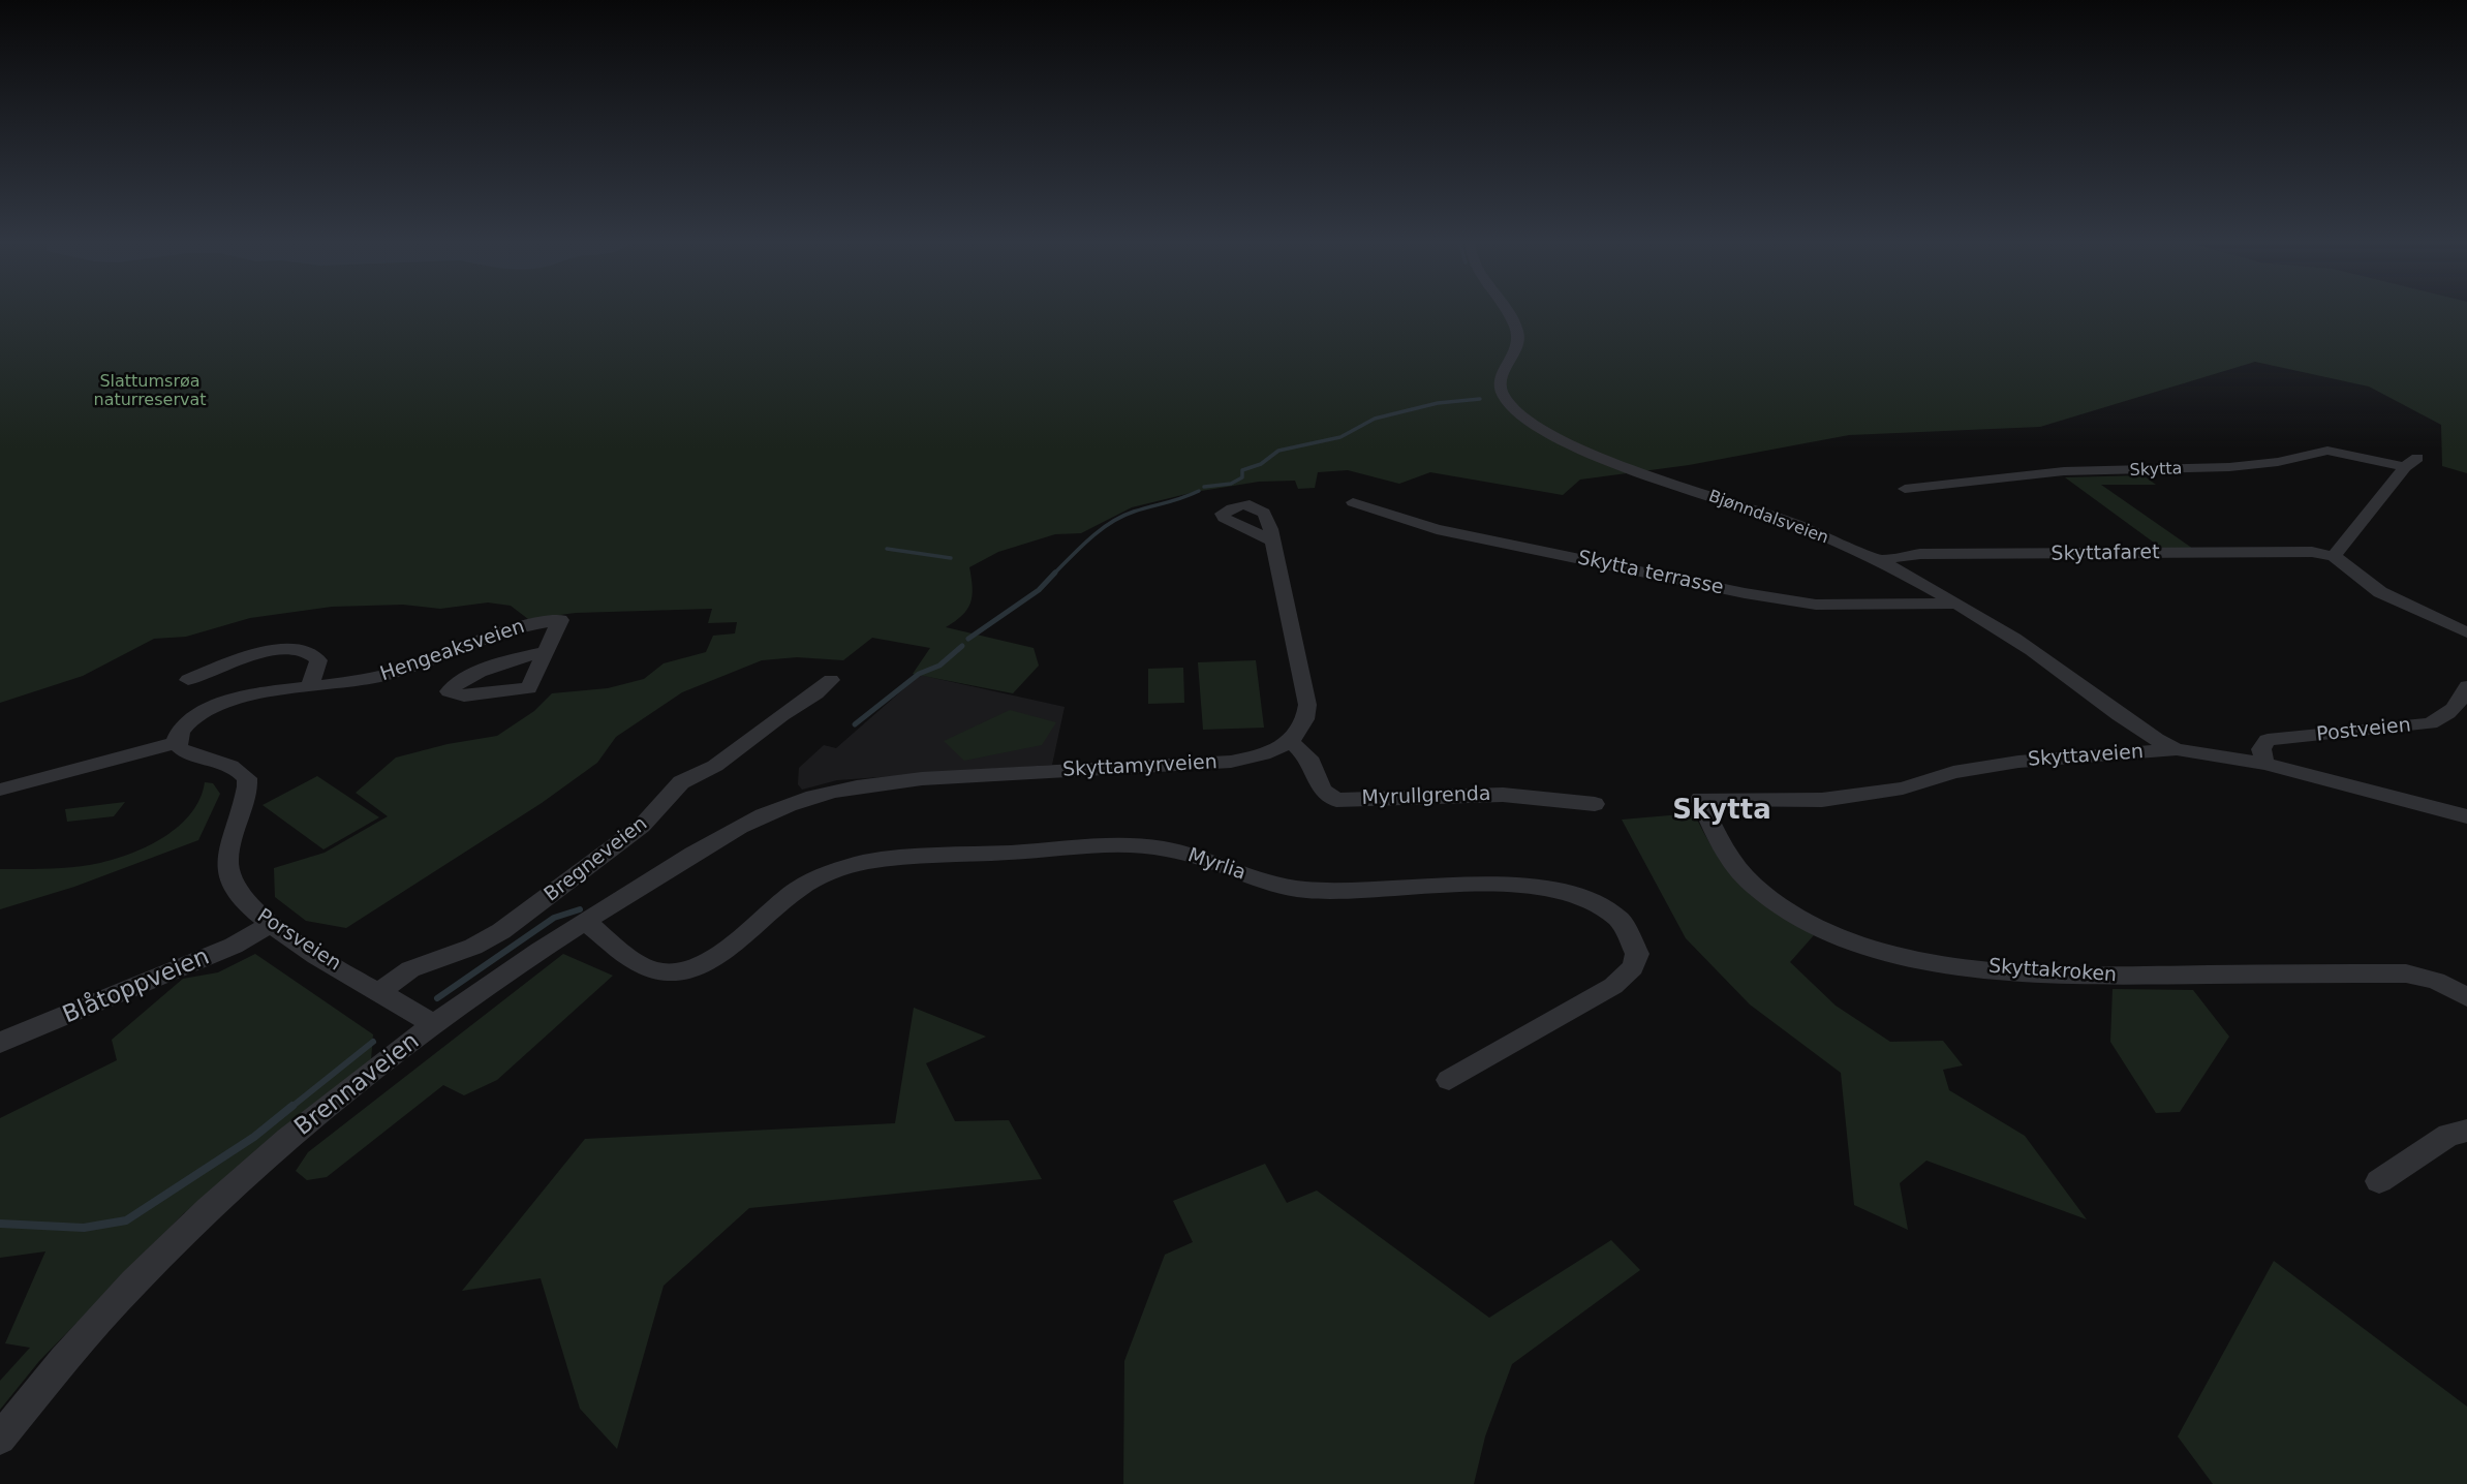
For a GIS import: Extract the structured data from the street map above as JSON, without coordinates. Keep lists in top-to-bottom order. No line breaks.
{"streets":{"street":["Skytta","Bjønndalsveien","Skyttafaret","Skytta terrasse","Hengeaksveien","Postveien","Skyttaveien","Skyttamyrveien","Myrullgrenda","Bregneveien","Myrlia","Porsveien","Skyttakroken","Blåtoppveien","Brennaveien"]},"crossings":[["Skytta","Skyttafaret"],["Bjønndalsveien","Skyttafaret"],["Bjønndalsveien","Skytta terrasse"],["Bjønndalsveien","Skyttaveien"],["Hengeaksveien","Porsveien"],["Postveien","Skyttaveien"],["Skyttaveien","Skyttakroken"],["Skyttamyrveien","Myrullgrenda"],["Skyttamyrveien","Brennaveien"],["Bregneveien","Porsveien"],["Myrlia","Brennaveien"],["Porsveien","Blåtoppveien"],["Porsveien","Brennaveien"]],"districts":["Skytta"],"parks":["Slattumsrøa naturreservat"]}
